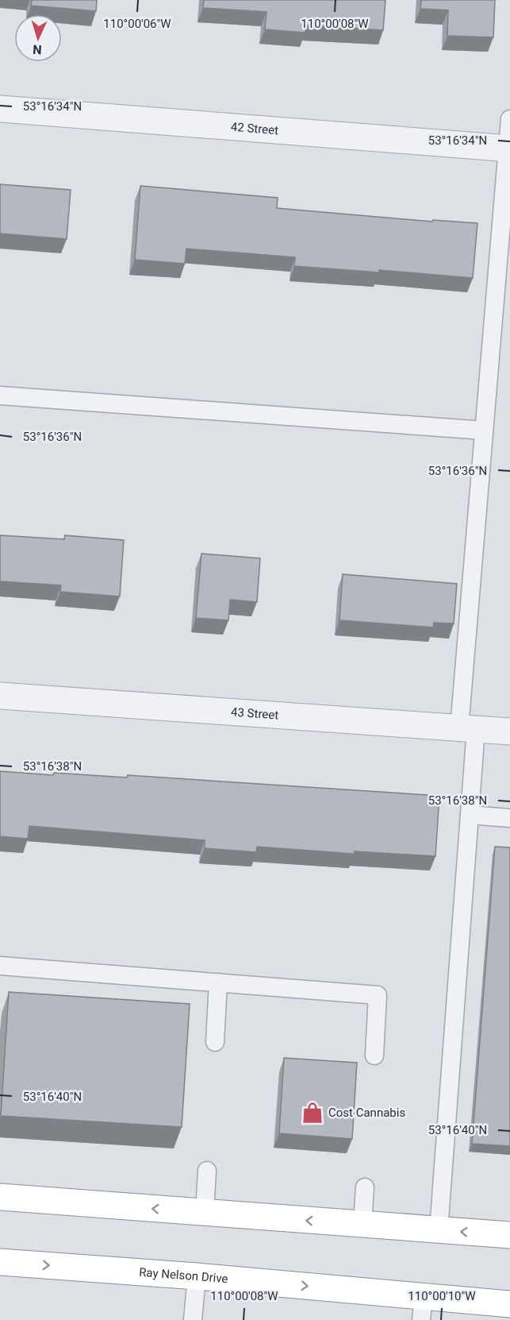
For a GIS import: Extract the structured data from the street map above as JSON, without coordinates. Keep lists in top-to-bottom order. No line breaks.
{"streets":{"highway":["Ray Nelson Drive"],"street":["42 Street","43 Street"]},"places":{"shop":["Cost Cannabis"]},"north":"bottom","coordinates":["110°00'06\"W","110°00'08\"W","53°16'34\"N","53°16'36\"N","53°16'38\"N","53°16'40\"N","110°00'10\"W"]}
